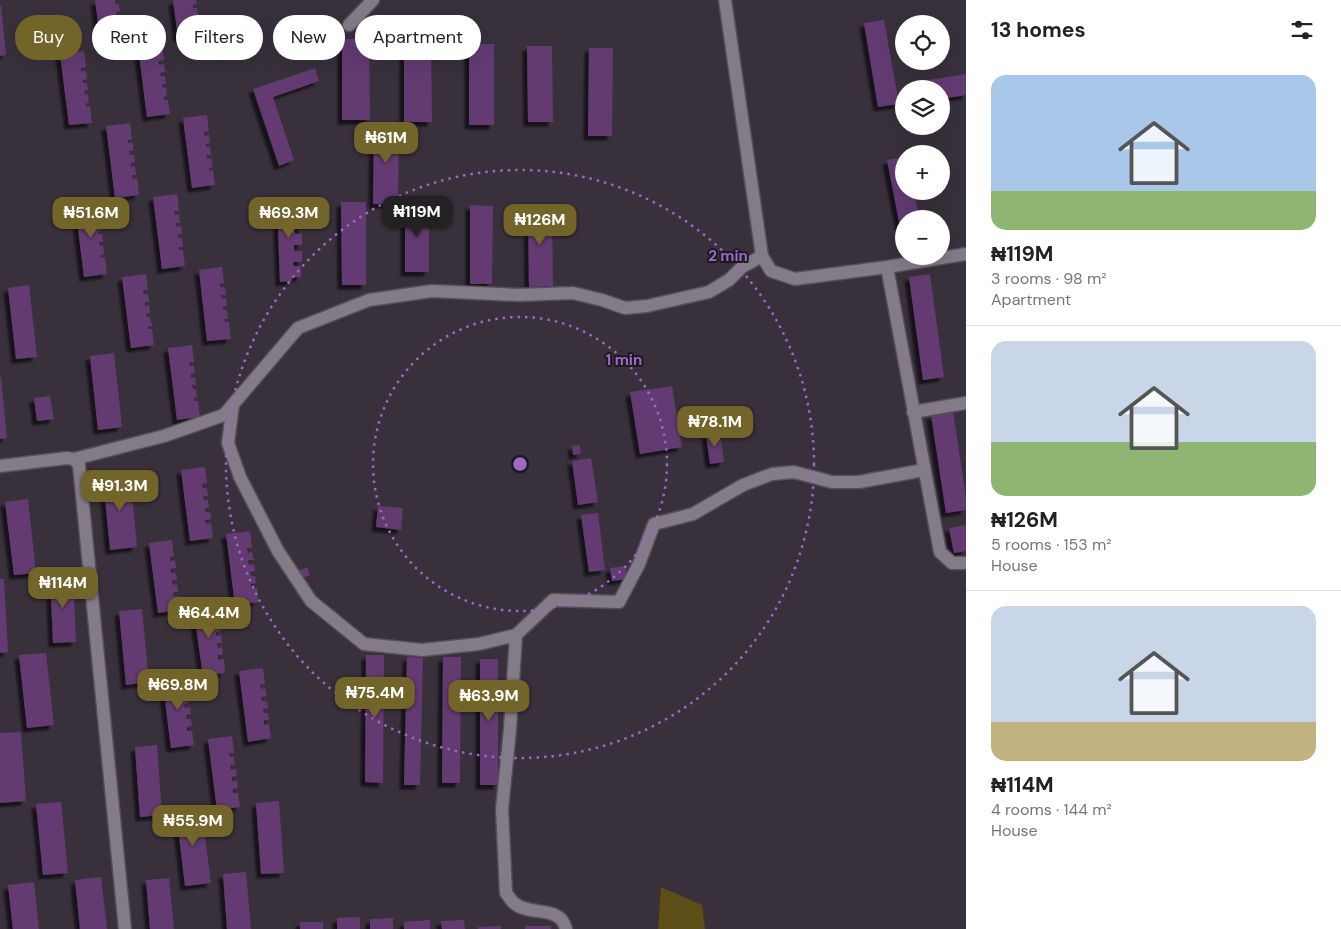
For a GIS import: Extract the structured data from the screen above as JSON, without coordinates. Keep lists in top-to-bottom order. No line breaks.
{"page":{"heading":"13 homes","map_buttons":["+","−"],"chip":["Buy","Rent","Filters","New","Apartment"],"list":[{"name":"₦119M","note":"3 rooms · 98 m² · Apartment"},{"name":"₦126M","note":"5 rooms · 153 m² · House"},{"name":"₦114M","note":"4 rooms · 144 m² · House"}],"price":["₦61M","₦119M","₦51.6M","₦69.3M","₦126M","₦78.1M","₦91.3M","₦114M","₦64.4M","₦69.8M","₦75.4M","₦63.9M","₦55.9M"]},"rings":["2 min","1 min"]}
